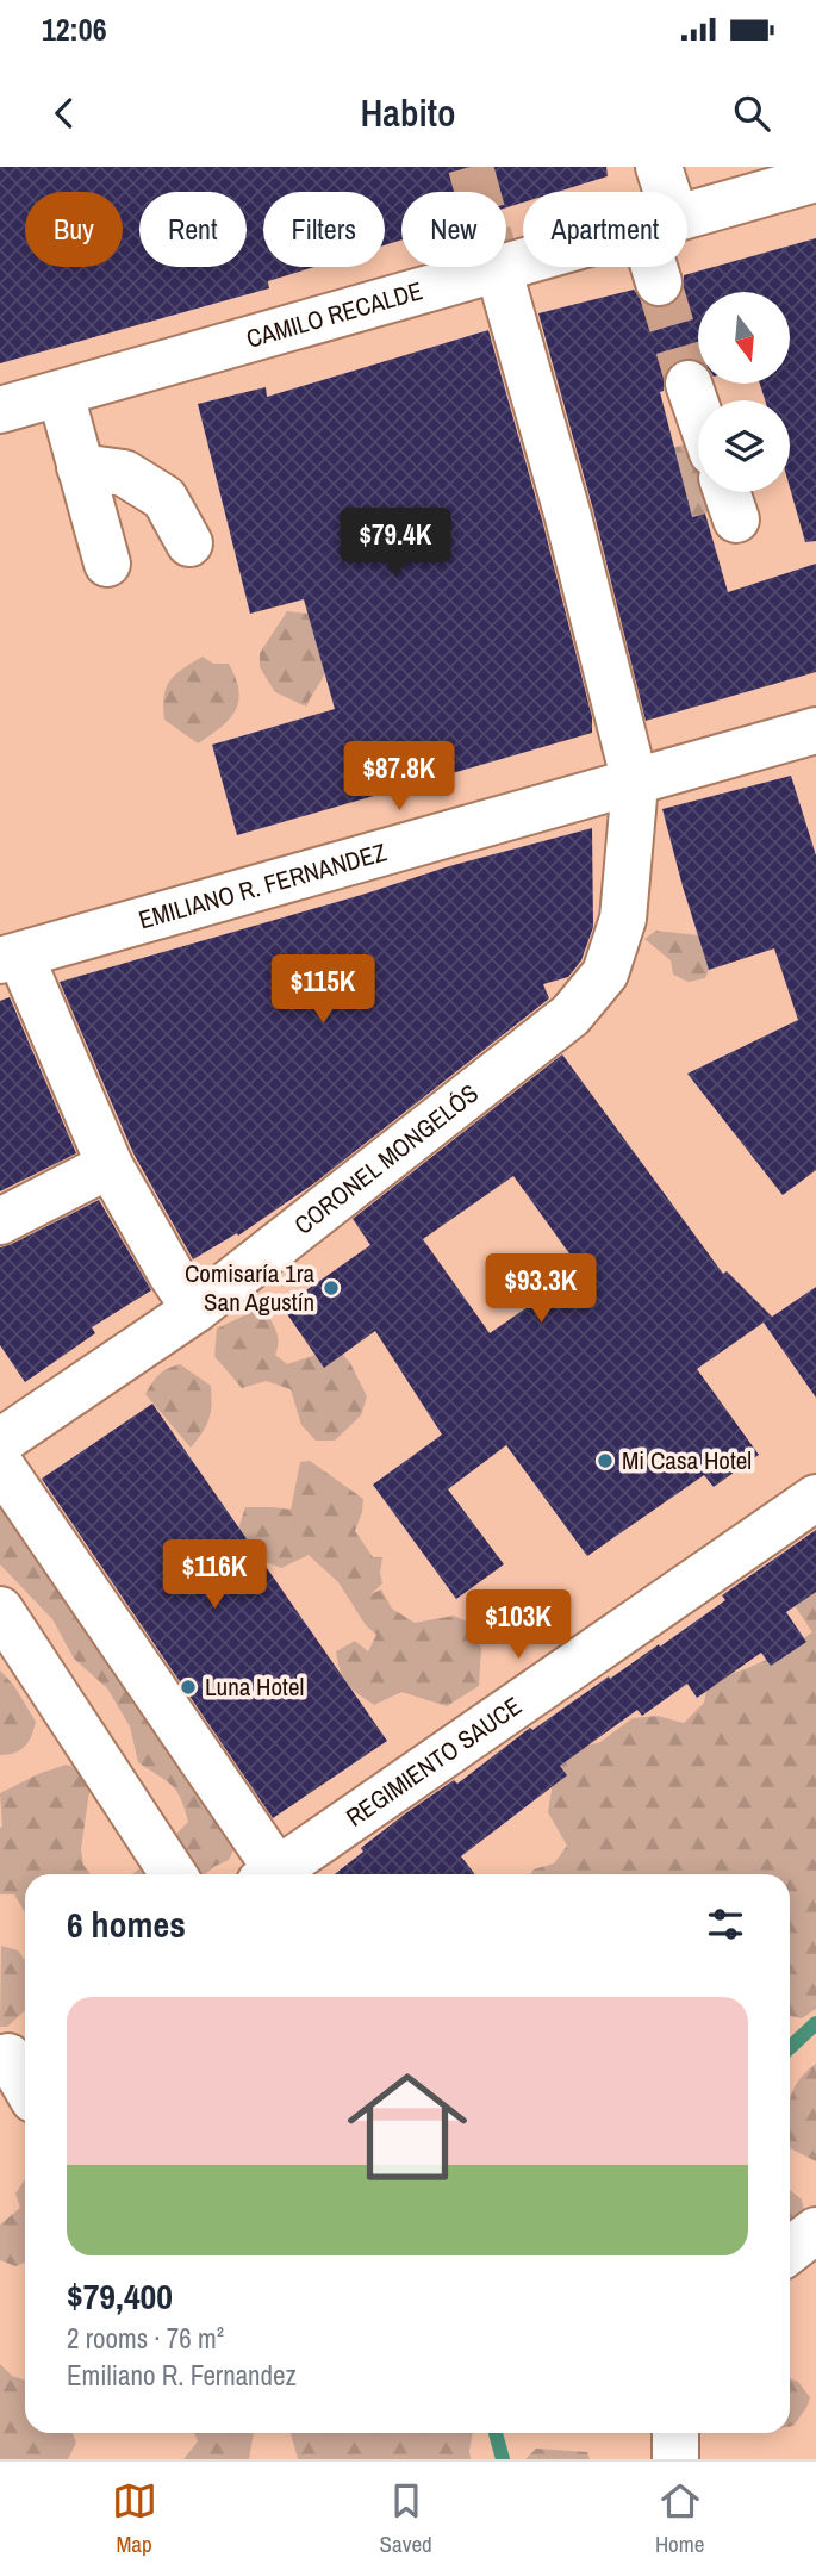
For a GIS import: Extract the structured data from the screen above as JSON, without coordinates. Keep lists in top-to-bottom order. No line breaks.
{"streets":{"street":["CAMILO RECALDE","EMILIANO R. FERNANDEZ","CORONEL MONGELÓS","REGIMIENTO SAUCE"]},"crossings":[["CAMILO RECALDE","CORONEL MONGELÓS"],["EMILIANO R. FERNANDEZ","CORONEL MONGELÓS"]],"places":["Comisaría 1ra San Agustín","Mi Casa Hotel","Luna Hotel"],"north":"bottom","page":{"status":"12:06","header":"Habito","chip":["Buy","Rent","Filters","New","Apartment"],"price":["$79.4K","$87.8K","$115K","$93.3K","$116K","$103K"],"heading":"6 homes","list":[{"name":"$79,400","note":"2 rooms · 76 m² · Emiliano R. Fernandez"}],"tabs":["Map","Saved","Home"]}}
